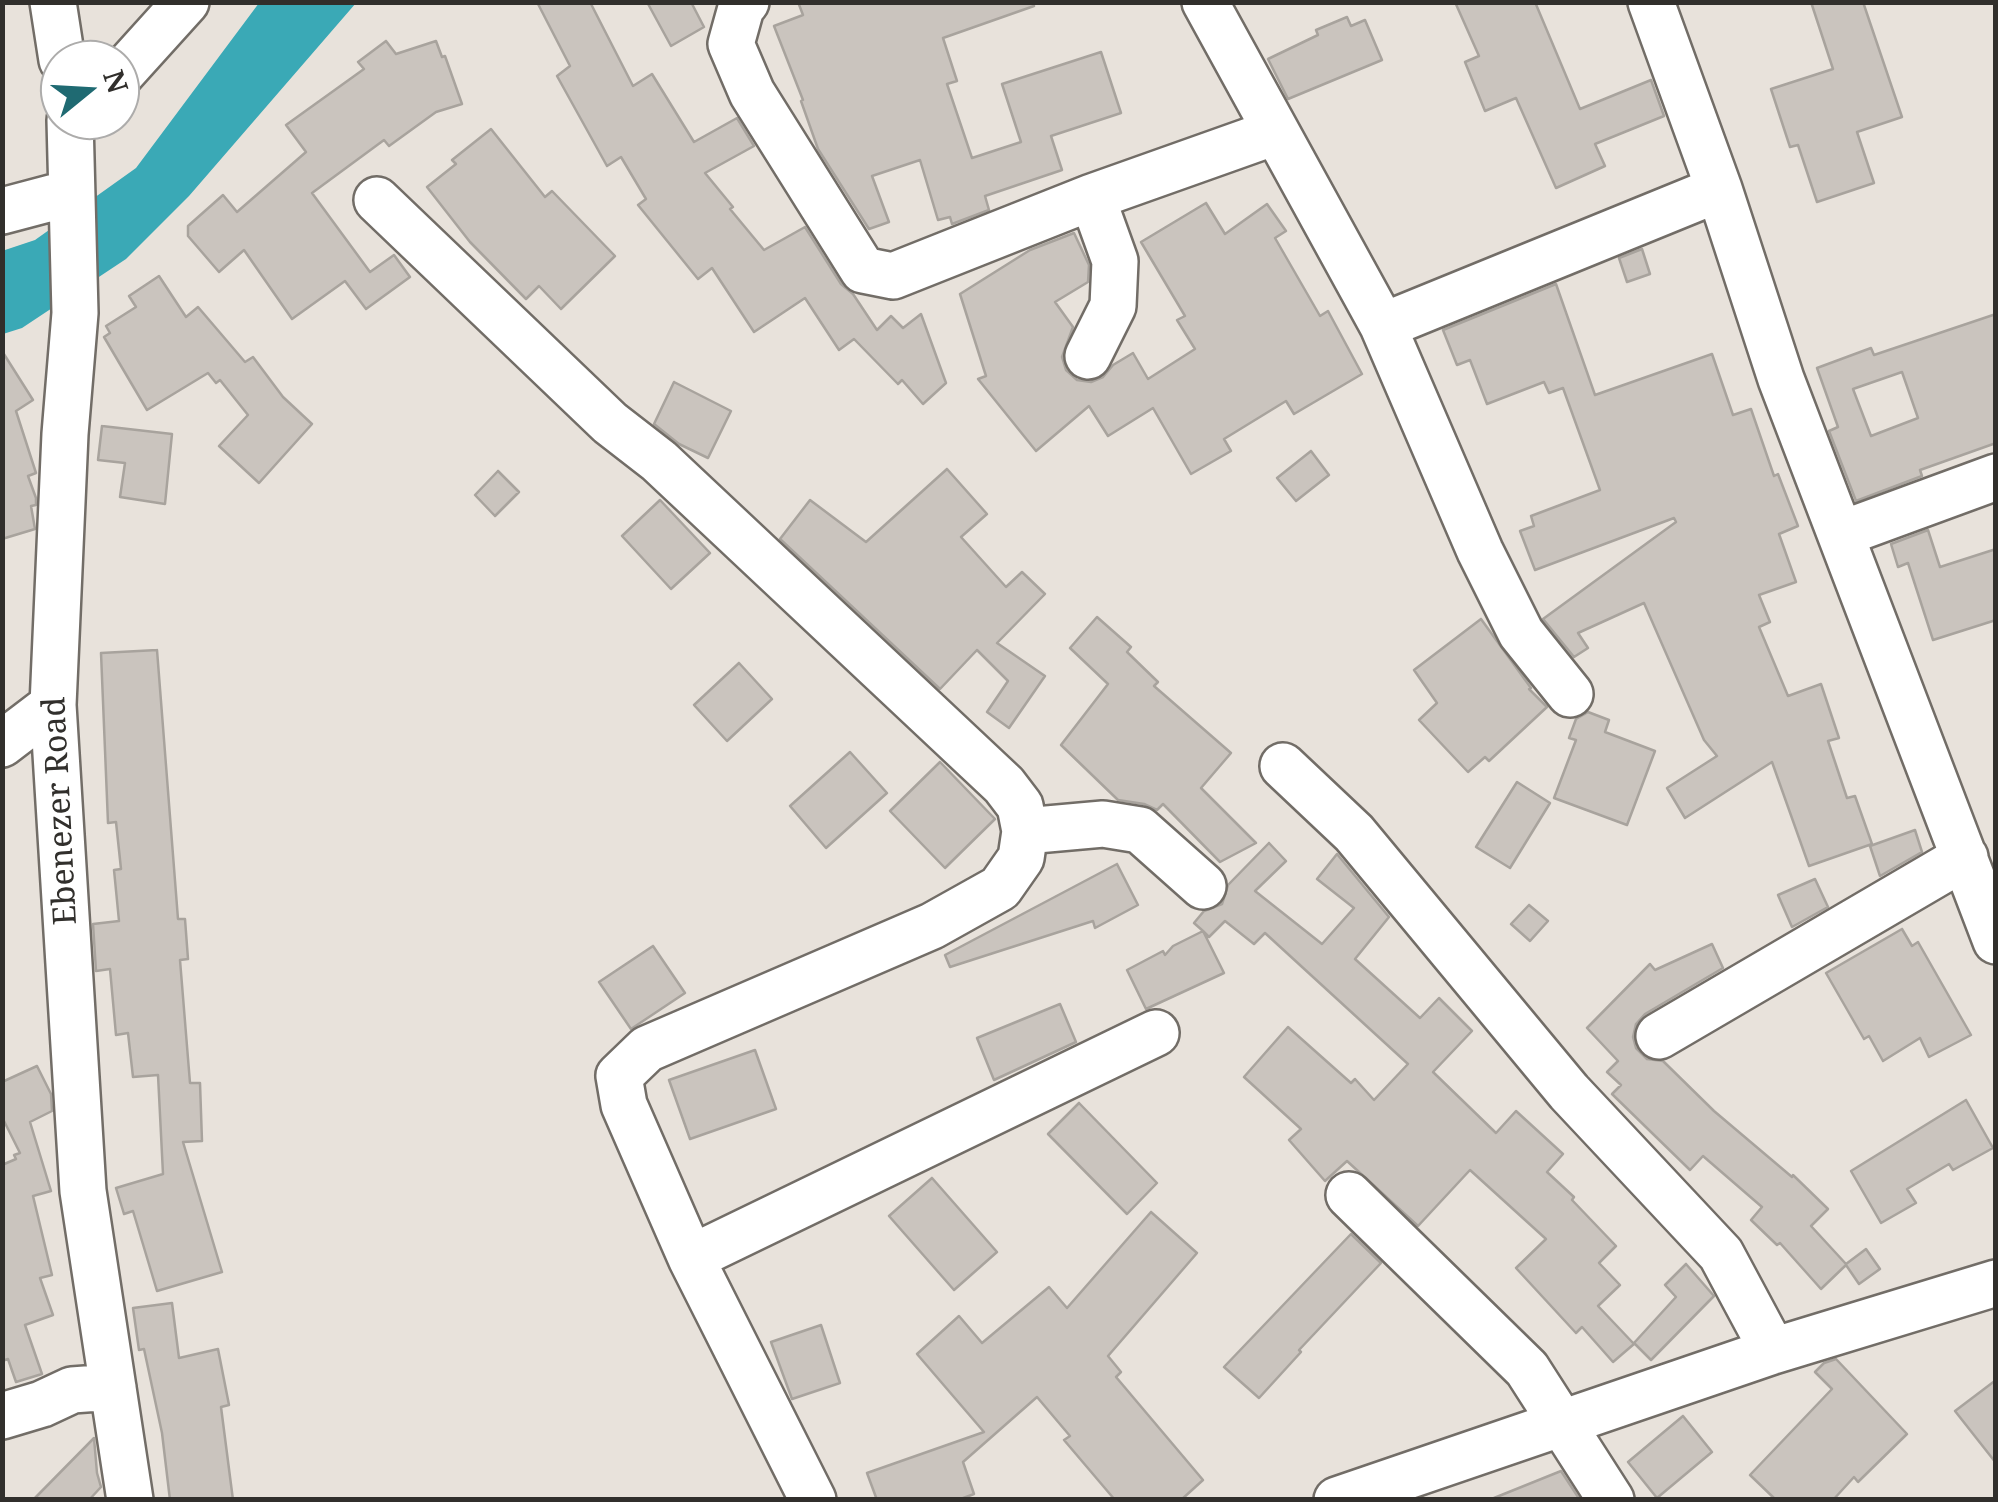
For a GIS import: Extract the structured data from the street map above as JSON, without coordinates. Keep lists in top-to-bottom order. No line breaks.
{"streets":{"street":["Ebenezer Road"]},"north":"right"}
